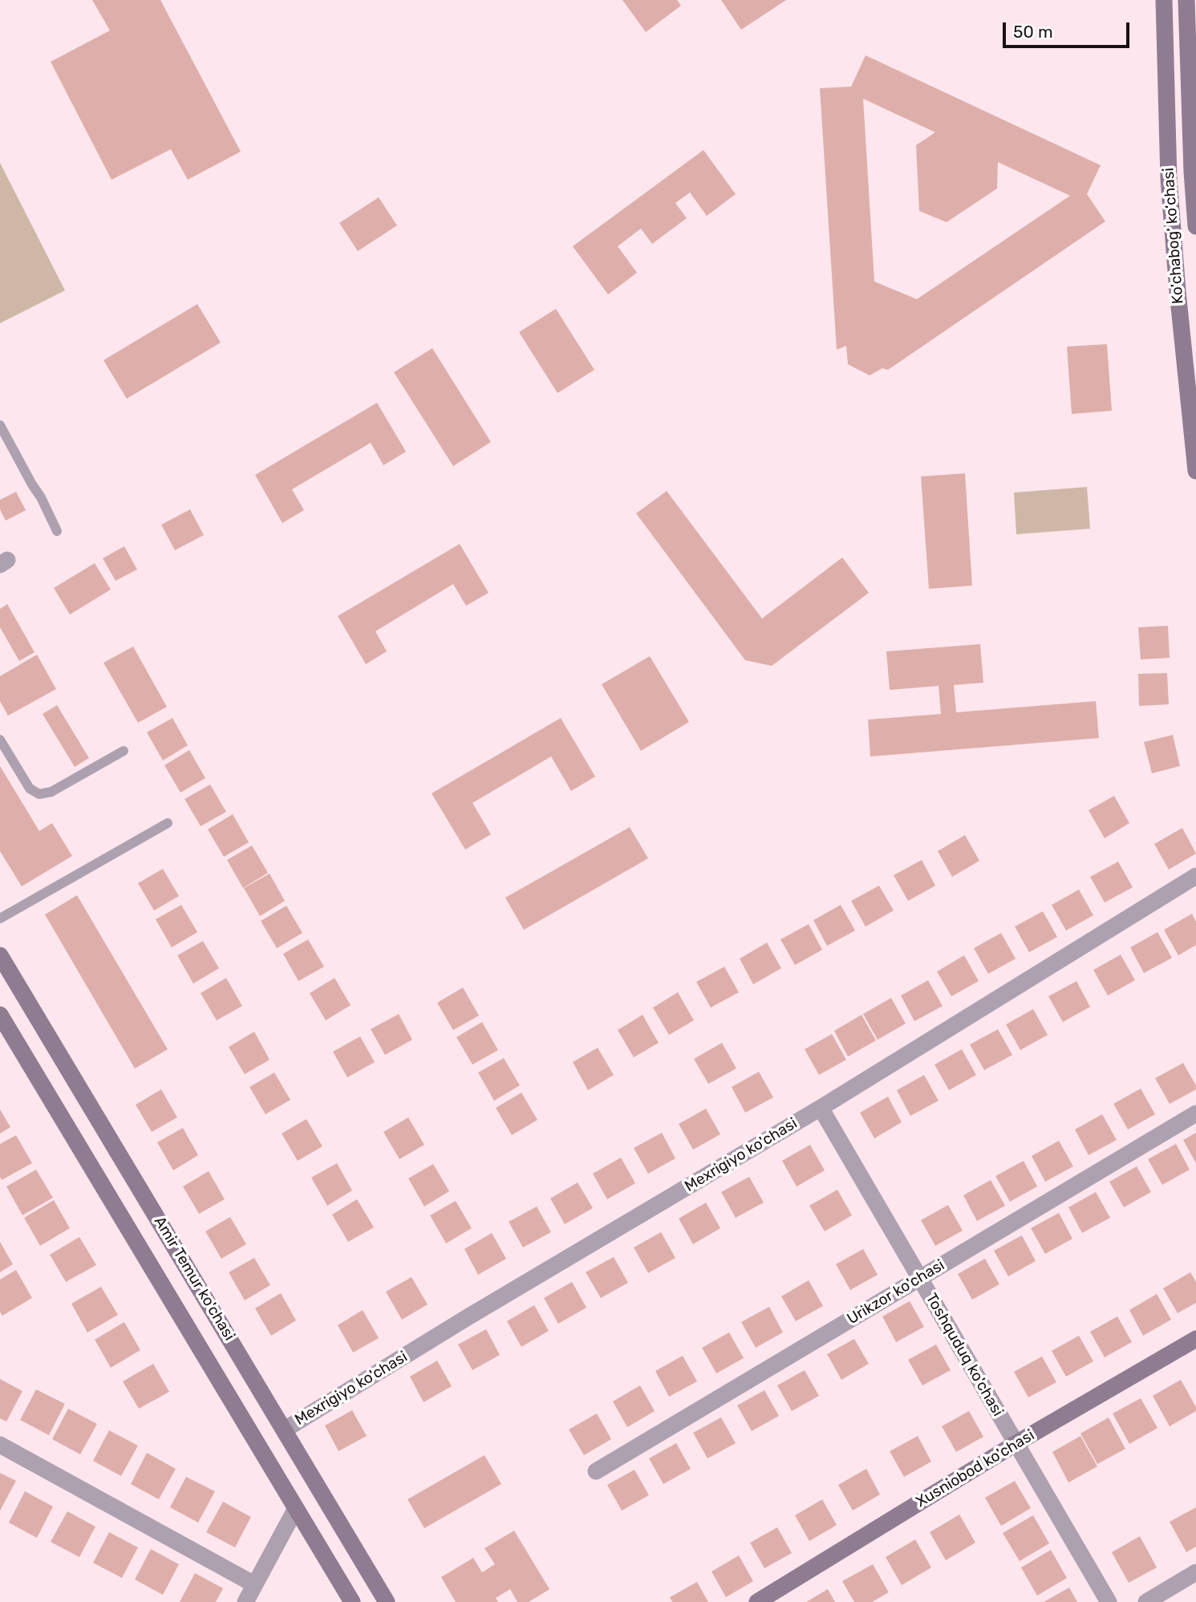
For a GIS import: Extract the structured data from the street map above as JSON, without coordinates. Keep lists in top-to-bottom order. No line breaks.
{"streets":{"main road":["Ko‘chabog‘ ko‘chasi","Amir Temur ko'chasi","Xusniobod ko'chasi"],"street":["Mexrigiyo ko'chasi","Urikzor ko'chasi","Toshquduq ko'chasi"]},"crossings":[["Mexrigiyo ko'chasi","Amir Temur ko'chasi"],["Mexrigiyo ko'chasi","Toshquduq ko'chasi"],["Urikzor ko'chasi","Toshquduq ko'chasi"],["Toshquduq ko'chasi","Xusniobod ko'chasi"]],"scale_bar":"50 m"}
